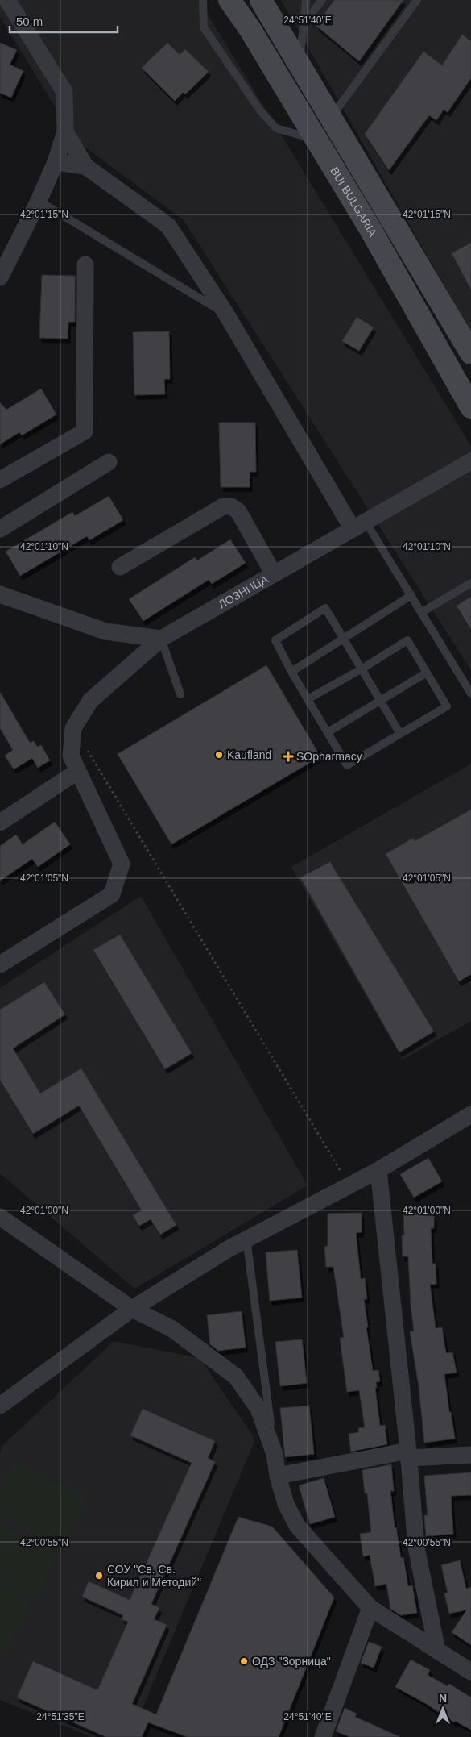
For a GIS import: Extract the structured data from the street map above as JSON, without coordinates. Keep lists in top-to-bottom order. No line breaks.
{"streets":{"main road":["BUI BULGARIA"],"street":["ЛОЗНИЦА"]},"places":{"other":["Kaufland","СОУ \"Св. Св. Кирил и Методий\"","ОДЗ \"Зорница\""],"health":["SOpharmacy"]},"scale_bar":"50 m","north":"top","coordinates":["24°51'40\"E","42°01'15\"N","42°01'10\"N","42°01'05\"N","42°01'00\"N","42°00'55\"N","24°51'35\"E"]}
